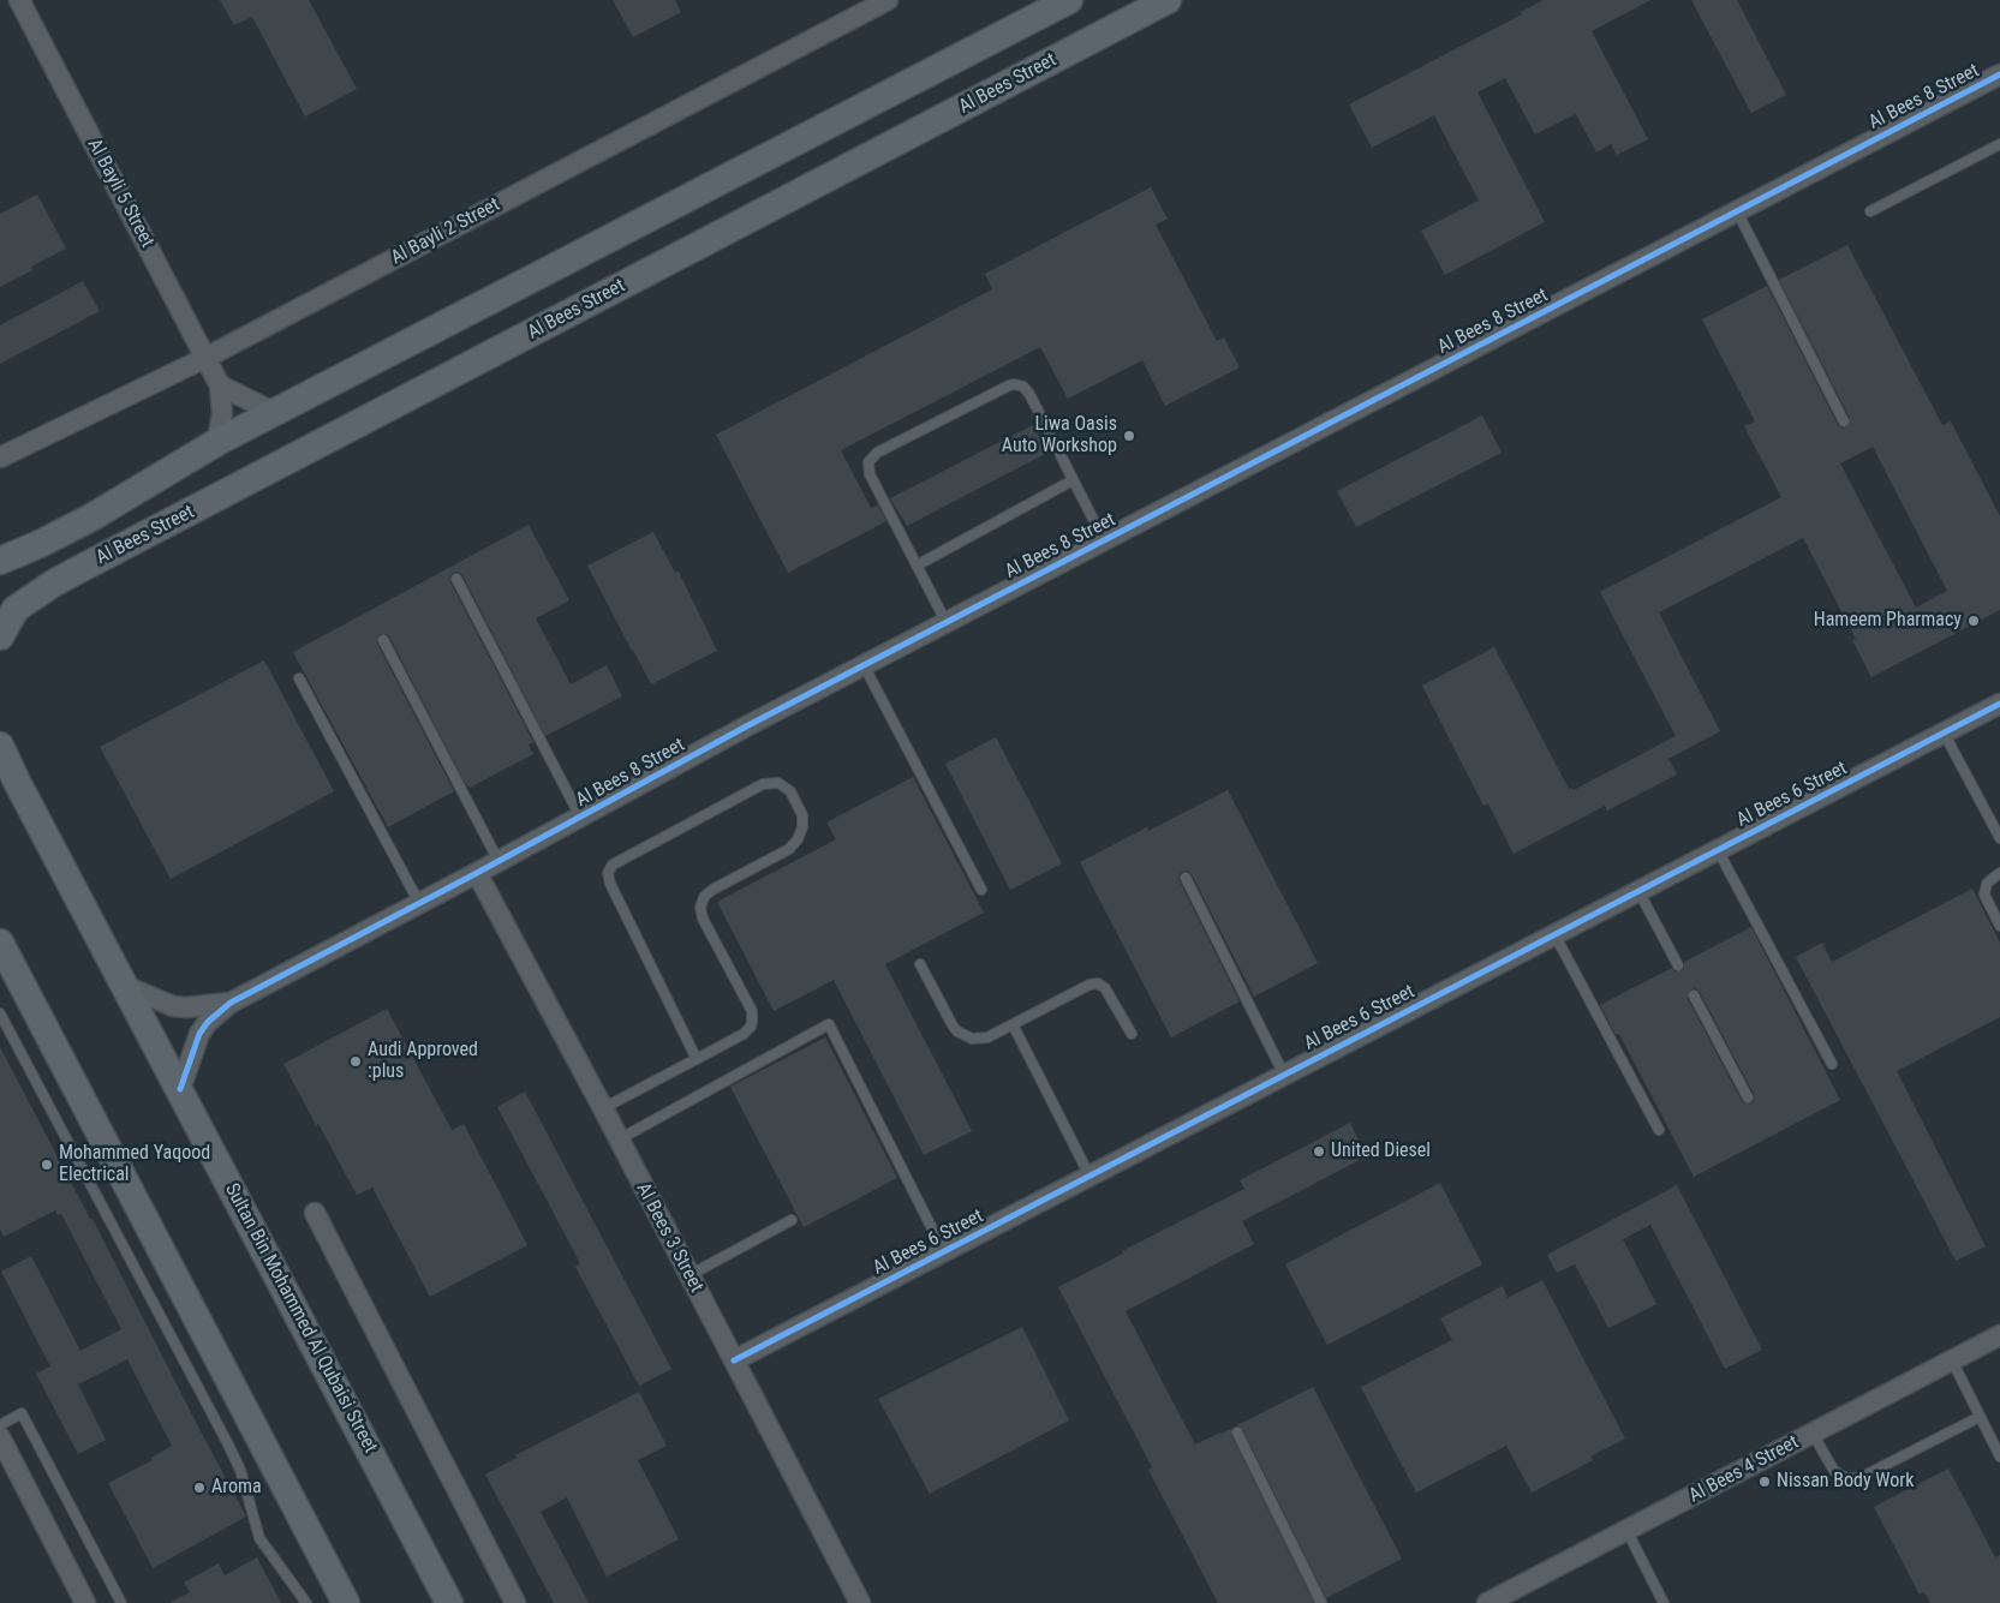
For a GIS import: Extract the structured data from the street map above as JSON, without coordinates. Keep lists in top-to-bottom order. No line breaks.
{"streets":{"street":["Al Bees Street","Al Bees 8 Street","Al Bayli 5 Street","Al Bayli 2 Street","Al Bees 6 Street","Al Bees 3 Street","Sultan Bin Mohammed Al Qubaisi Street","Al Bees 4 Street"]},"crossings":[["Al Bees Street","Al Bayli 5 Street"],["Al Bees 8 Street","Al Bees 3 Street"],["Al Bees 8 Street","Sultan Bin Mohammed Al Qubaisi Street"],["Al Bayli 5 Street","Al Bayli 2 Street"],["Al Bees 6 Street","Al Bees 3 Street"]],"places":["Liwa Oasis Auto Workshop","Hameem Pharmacy","Audi Approved :plus","United Diesel","Mohammed Yaqood Electrical","Nissan Body Work","Aroma"]}
